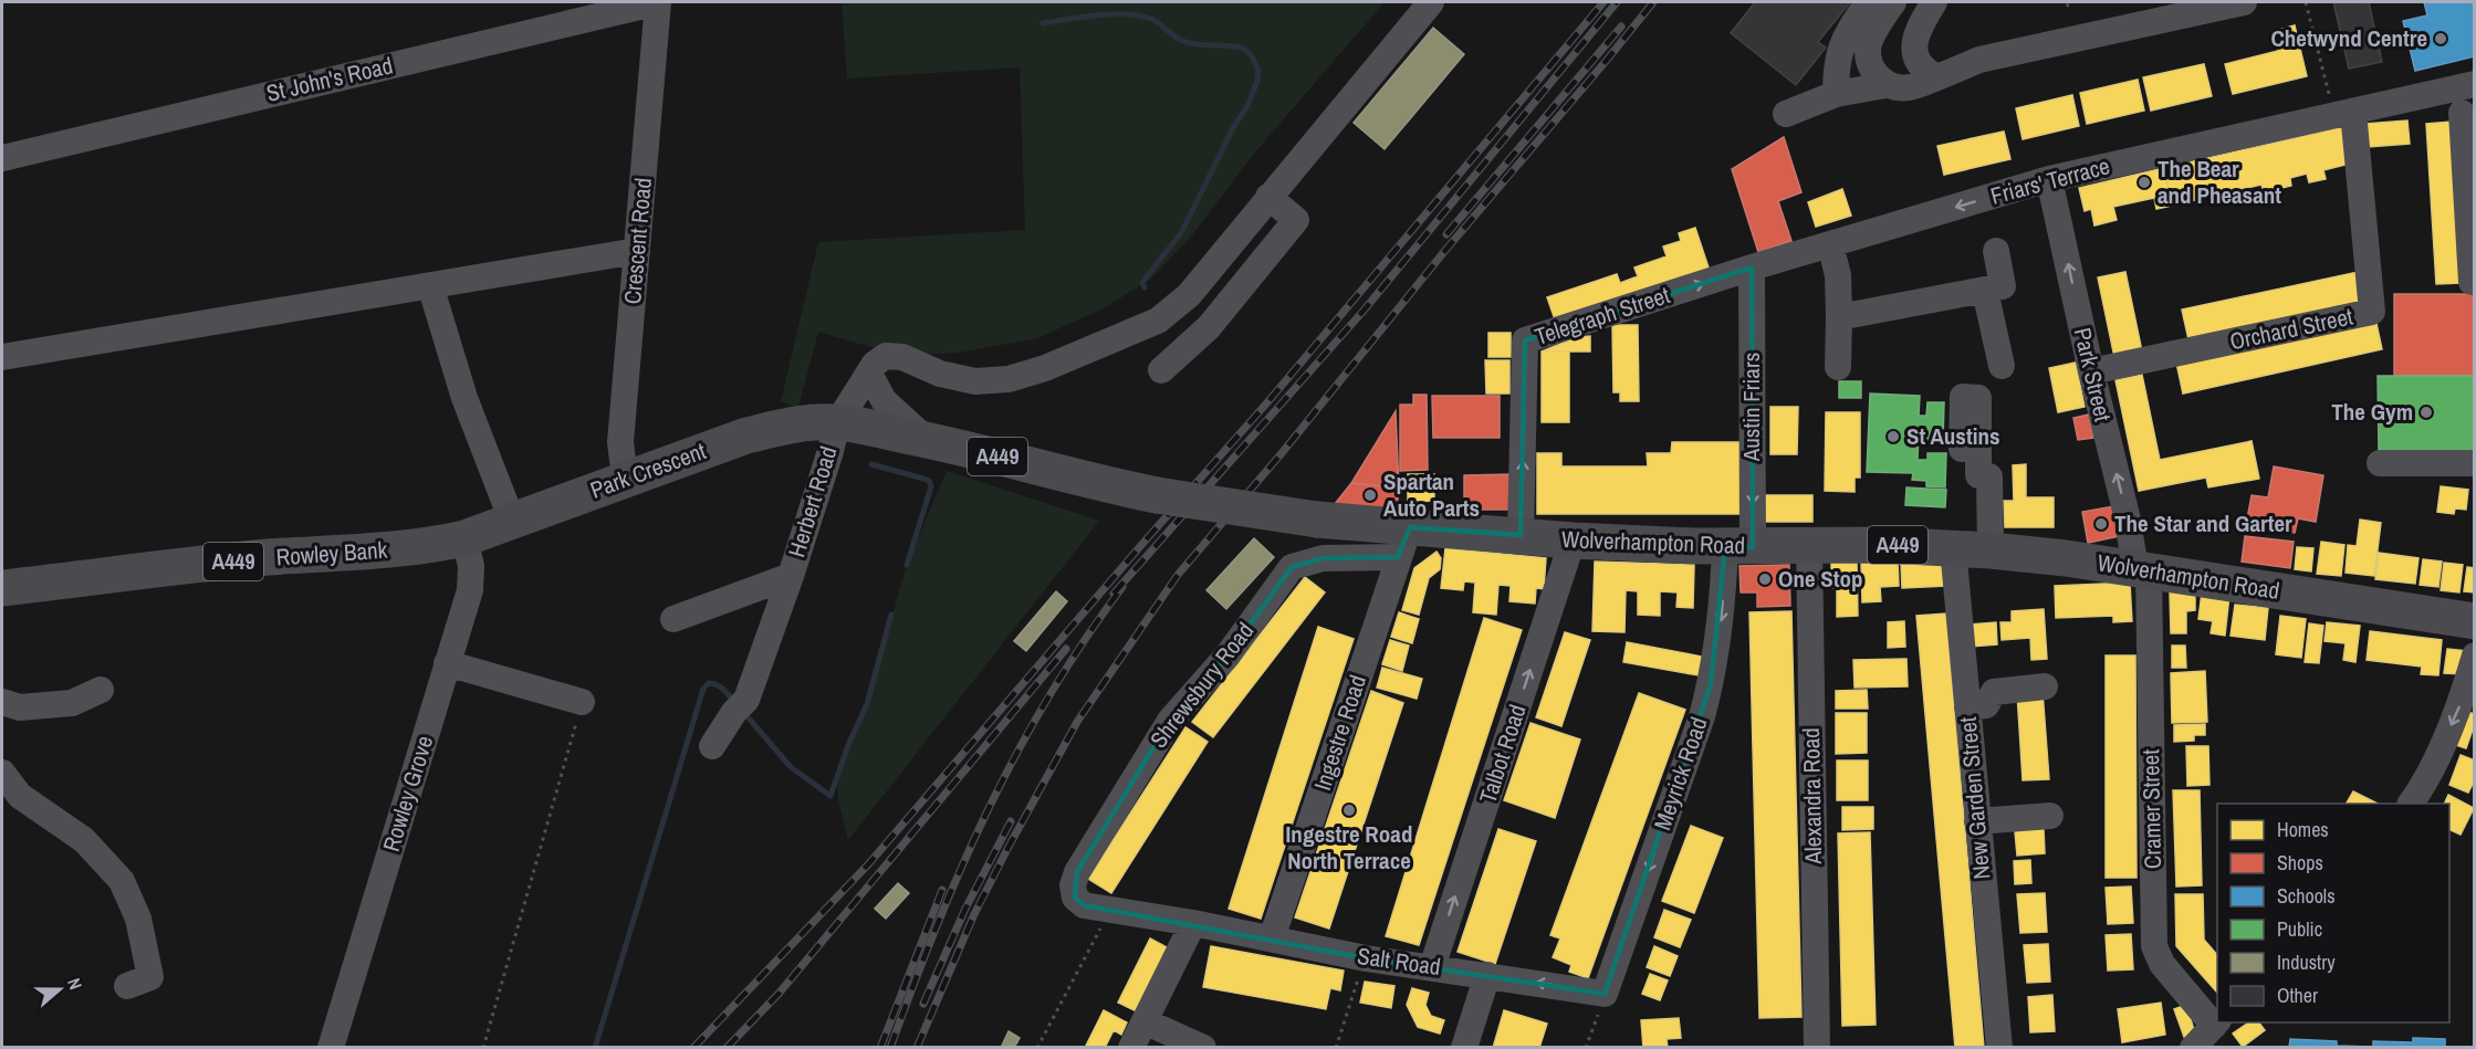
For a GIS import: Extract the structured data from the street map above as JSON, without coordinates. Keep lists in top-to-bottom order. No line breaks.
{"streets":{"highway":["A449","Park Crescent","Wolverhampton Road","Rowley Bank"],"street":["St John's Road","Friars' Terrace","Crescent Road","Telegraph Street","Orchard Street","Park Street","Austin Friars","Herbert Road","Shrewsbury Road","Ingestre Road","Talbot Road","Meyrick Road","Rowley Grove","Alexandra Road","New Garden Street","Cramer Street","Salt Road"]},"crossings":[["St John's Road","Crescent Road"],["Friars' Terrace","Telegraph Street"],["Friars' Terrace","Orchard Street"],["Friars' Terrace","Park Street"],["Friars' Terrace","Austin Friars"],["Crescent Road","Park Crescent"],["Telegraph Street","Austin Friars"],["Telegraph Street","Wolverhampton Road"],["Orchard Street","Park Street"],["Park Street","Wolverhampton Road"],["Park Street","Cramer Street"],["Austin Friars","Wolverhampton Road"],["Austin Friars","Meyrick Road"],["Park Crescent","Herbert Road"],["Park Crescent","Wolverhampton Road"],["Park Crescent","Rowley Bank"],["Park Crescent","Rowley Grove"],["Herbert Road","Wolverhampton Road"],["Wolverhampton Road","Shrewsbury Road"],["Wolverhampton Road","Ingestre Road"],["Wolverhampton Road","Talbot Road"],["Wolverhampton Road","Meyrick Road"],["Wolverhampton Road","Alexandra Road"],["Wolverhampton Road","New Garden Street"],["Wolverhampton Road","Cramer Street"],["Rowley Bank","Rowley Grove"],["Shrewsbury Road","Ingestre Road"],["Shrewsbury Road","Salt Road"],["Ingestre Road","Salt Road"],["Talbot Road","Salt Road"],["Meyrick Road","Salt Road"]],"one_way":["Telegraph Street","Talbot Road","Meyrick Road"],"places":["Chetwynd Centre","The Bear and Pheasant","The Gym","St Austins","Spartan Auto Parts","The Star and Garter","One Stop","Ingestre Road North Terrace"],"legend":["Homes","Shops","Schools","Public","Industry","Other"],"north":"right"}
